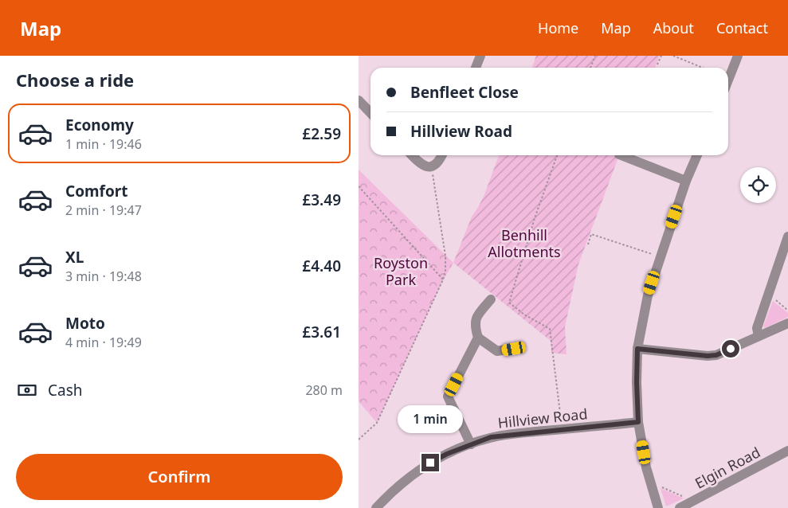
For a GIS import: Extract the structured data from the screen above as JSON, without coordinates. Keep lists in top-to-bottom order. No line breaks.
{"streets":{"street":["Hillview Road","Elgin Road"]},"parks":["Benhill Allotments","Royston Park"],"page":{"header":"Map","nav":["Home","Map","About","Contact"],"heading":"Choose a ride","banner":["Benfleet Close","Hillview Road"],"list":[{"name":"Economy","note":"1 min · 19:46","value":"£2.59"},{"name":"Comfort","note":"2 min · 19:47","value":"£3.49"},{"name":"XL","note":"3 min · 19:48","value":"£4.40"},{"name":"Moto","note":"4 min · 19:49","value":"£3.61"}],"pay":["Cash","280 m"],"bubble":"1 min","buttons":"Confirm"}}
